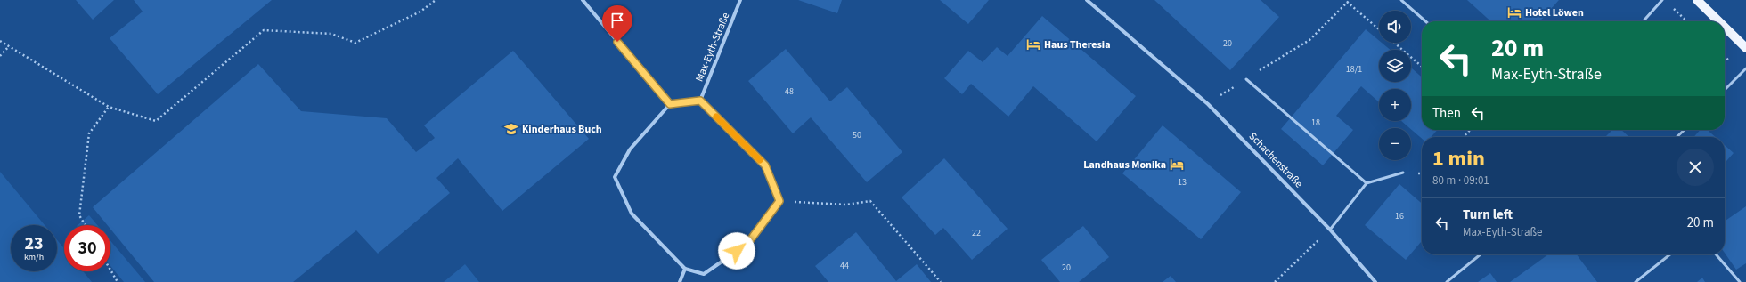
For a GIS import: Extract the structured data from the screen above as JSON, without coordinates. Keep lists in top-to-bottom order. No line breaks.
{"streets":{"street":["Max-Eyth-Straße","Schachenstraße"]},"places":{"hotel":["Hotel Löwen","Haus Theresia","Landhaus Monika"],"school or university":["Kinderhaus Buch"]},"house_numbers":["20","18/1","48","18","50","13","16","22","44","20"],"page":{"map_buttons":["+","−"],"turn":["20 m","Max-Eyth-Straße"],"then":"Then","heading":["1 min","80 m · 09:01"],"list":[{"name":"Turn left","note":"Max-Eyth-Straße","value":"20 m"}],"speed":"23 km/h","limit":"30"}}
